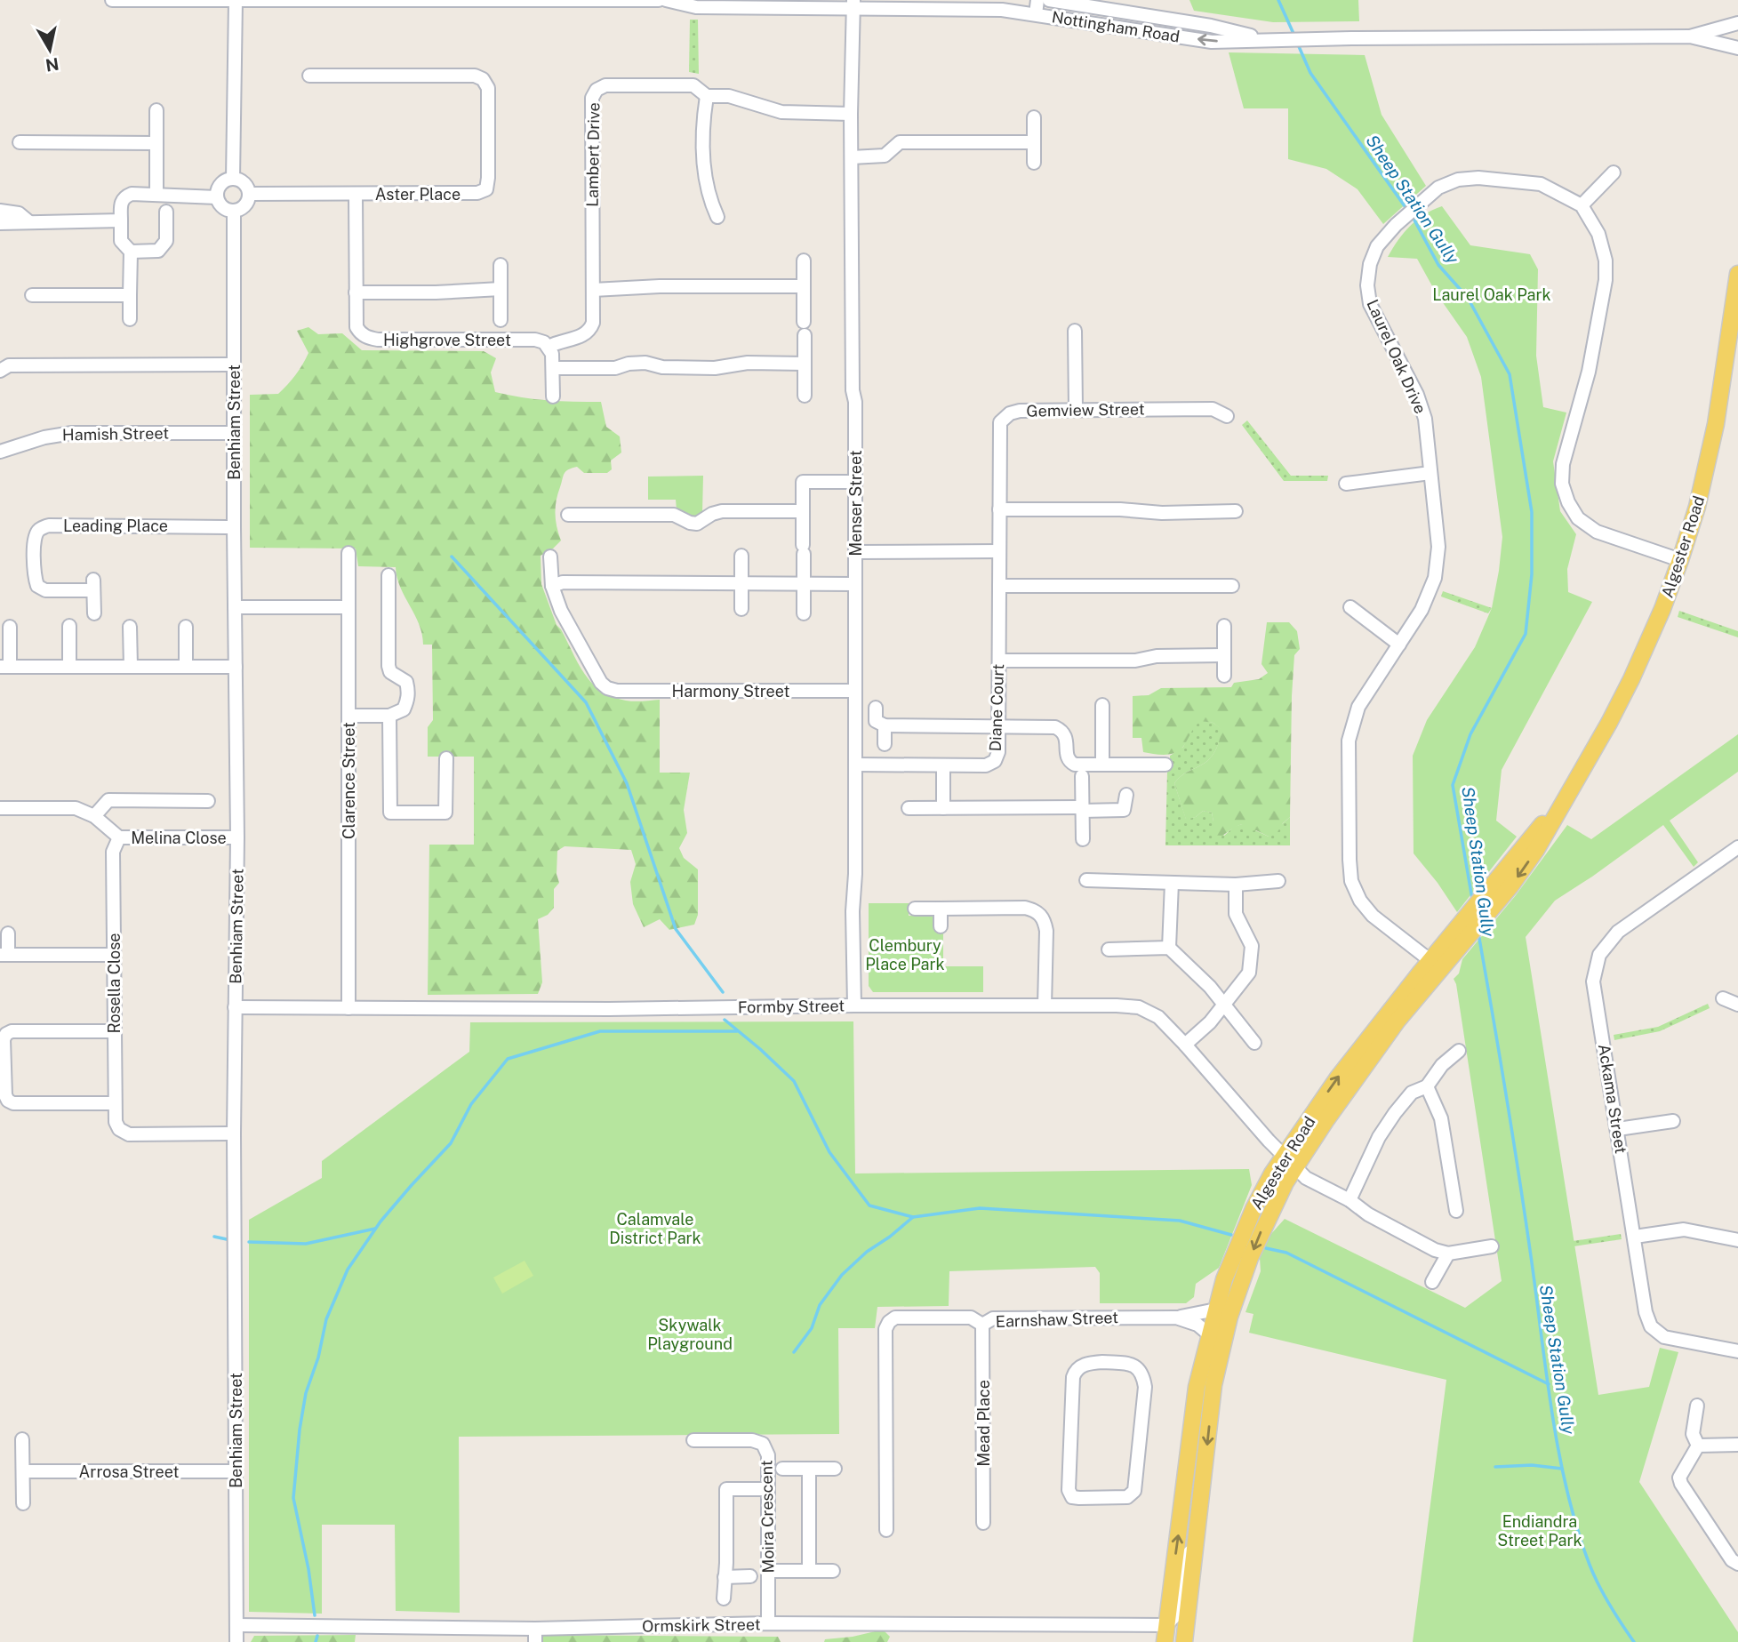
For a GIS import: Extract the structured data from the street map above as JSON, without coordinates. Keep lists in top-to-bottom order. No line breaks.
{"streets":{"main road":["Algester Road"],"street":["Nottingham Road","Lambert Drive","Aster Place","Highgrove Street","Laurel Oak Drive","Gemview Street","Benhiam Street","Hamish Street","Menser Street","Leading Place","Harmony Street","Diane Court","Clarence Street","Melina Close","Rosella Close","Formby Street","Ackama Street","Earnshaw Street","Mead Place","Arrosa Street","Moira Crescent","Ormskirk Street"]},"crossings":[["Nottingham Road","Menser Street"],["Lambert Drive","Menser Street"],["Aster Place","Highgrove Street"],["Aster Place","Benhiam Street"],["Laurel Oak Drive","Algester Road"],["Gemview Street","Diane Court"],["Benhiam Street","Hamish Street"],["Benhiam Street","Leading Place"],["Benhiam Street","Melina Close"],["Benhiam Street","Rosella Close"],["Benhiam Street","Formby Street"],["Benhiam Street","Arrosa Street"],["Benhiam Street","Ormskirk Street"],["Menser Street","Harmony Street"],["Menser Street","Diane Court"],["Menser Street","Formby Street"],["Algester Road","Formby Street"],["Algester Road","Earnshaw Street"],["Algester Road","Ormskirk Street"],["Clarence Street","Formby Street"],["Melina Close","Rosella Close"],["Earnshaw Street","Mead Place"],["Moira Crescent","Ormskirk Street"]],"water":["Sheep Station Gully"],"parks":["Laurel Oak Park","Clembury Place Park","Calamvale District Park","Skywalk Playground","Endiandra Street Park"],"north":"bottom"}
